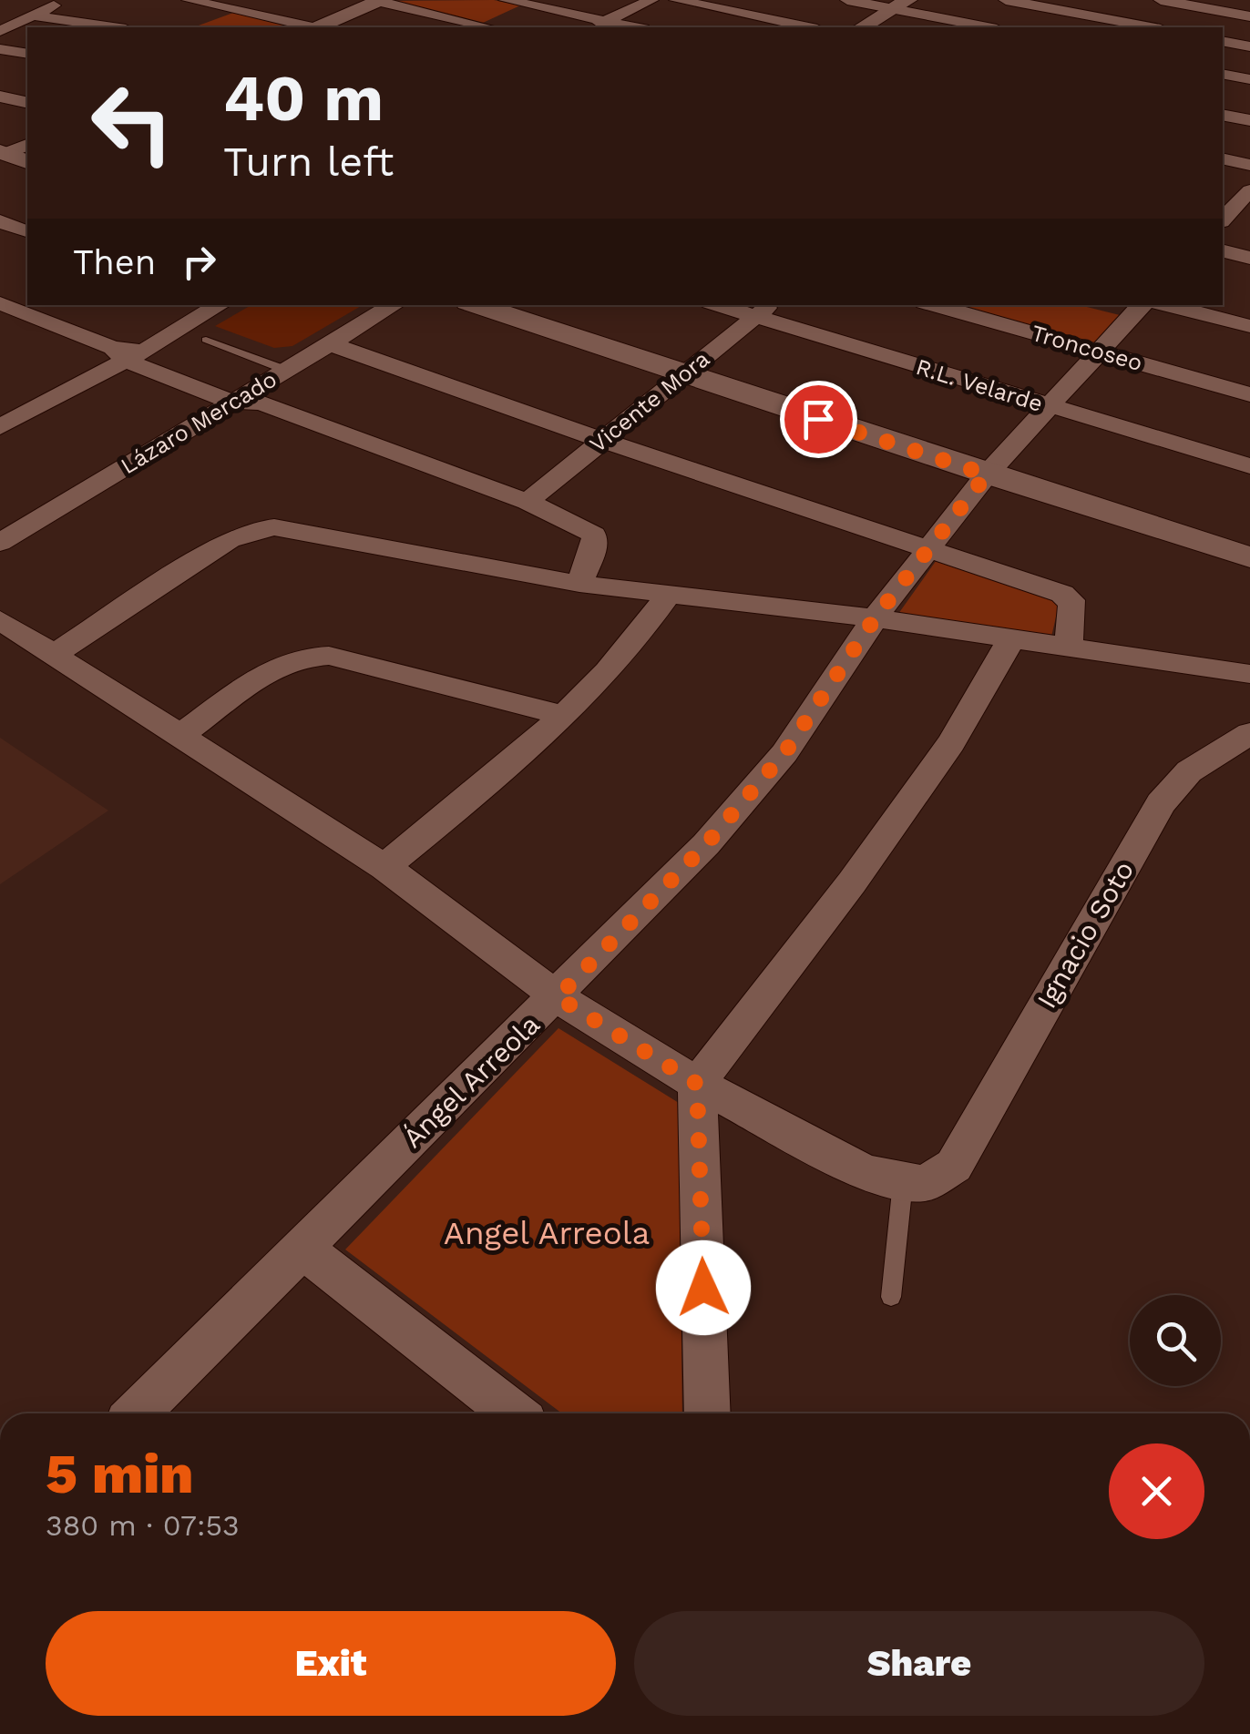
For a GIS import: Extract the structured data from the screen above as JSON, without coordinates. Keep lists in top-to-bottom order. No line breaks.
{"streets":{"street":["Troncoseo","R.L. Velarde","Vicente Mora","Lázaro Mercado","Ignacio Soto","Ángel Arreola"]},"crossings":[["Troncoseo","Ángel Arreola"],["R.L. Velarde","Vicente Mora"],["R.L. Velarde","Ángel Arreola"]],"parks":["Angel Arreola"],"page":{"turn":["40 m","Turn left"],"then":"Then","heading":["5 min","380 m · 07:53"],"buttons":["Exit","Share"]}}
